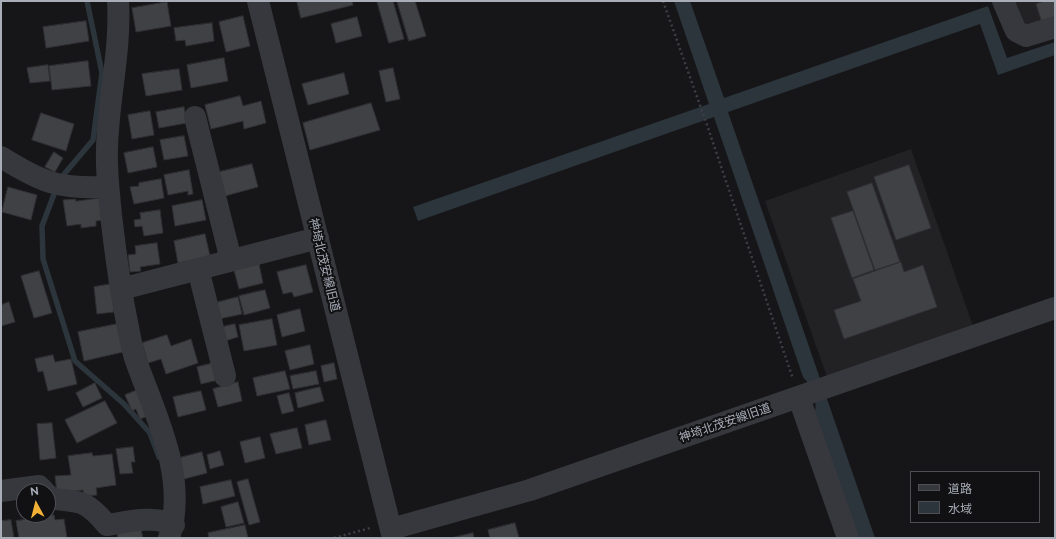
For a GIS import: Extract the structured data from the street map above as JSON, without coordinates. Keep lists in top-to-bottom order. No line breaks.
{"streets":{"street":["神埼北茂安線旧道"]},"legend":["道路","水域"],"north":"top"}
